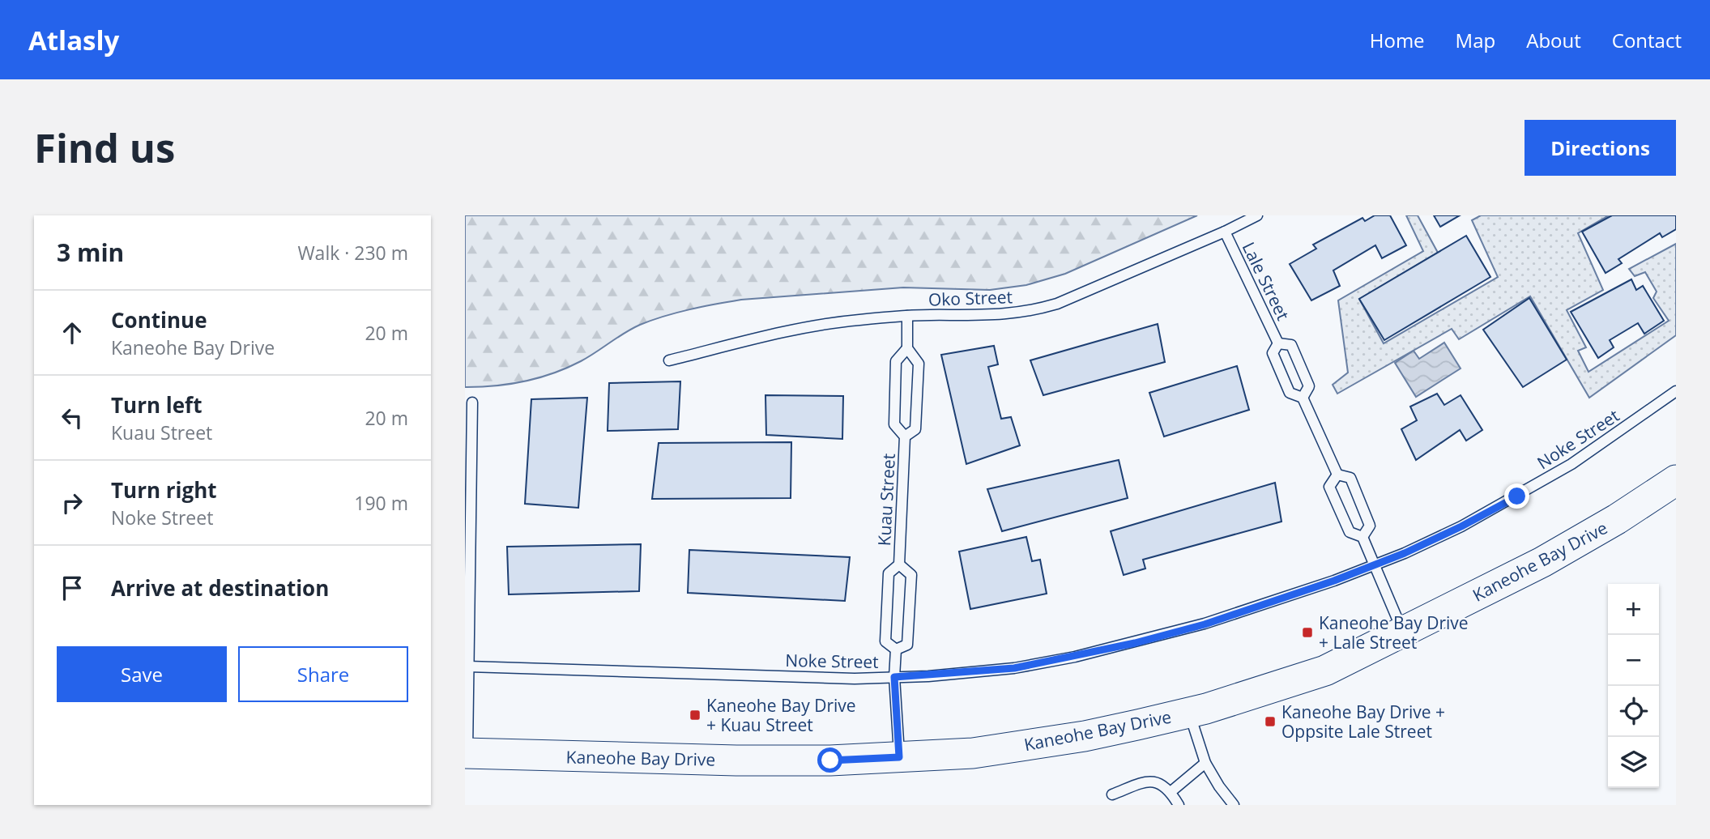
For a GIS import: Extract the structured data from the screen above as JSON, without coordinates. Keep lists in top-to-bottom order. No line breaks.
{"streets":{"main road":["Kaneohe Bay Drive"],"lane":["Lale Street","Oko Street","Noke Street","Kuau Street"]},"crossings":[["Lale Street","Oko Street"],["Lale Street","Noke Street"],["Lale Street","Kaneohe Bay Drive"],["Oko Street","Kuau Street"],["Noke Street","Kuau Street"],["Kuau Street","Kaneohe Bay Drive"]],"places":{"transit":["Kaneohe Bay Drive + Lale Street","Kaneohe Bay Drive + Kuau Street","Kaneohe Bay Drive + Oppsite Lale Street"]},"page":{"header":"Atlasly","nav":["Home","Map","About","Contact"],"buttons":["Directions",["Save","Share"]],"title":"Find us","heading":["3 min","Walk · 230 m"],"list":[["Continue","Kaneohe Bay Drive","20 m"],["Turn left","Kuau Street","20 m"],["Turn right","Noke Street","190 m"],"Arrive at destination"],"map_buttons":["+","−"]}}
